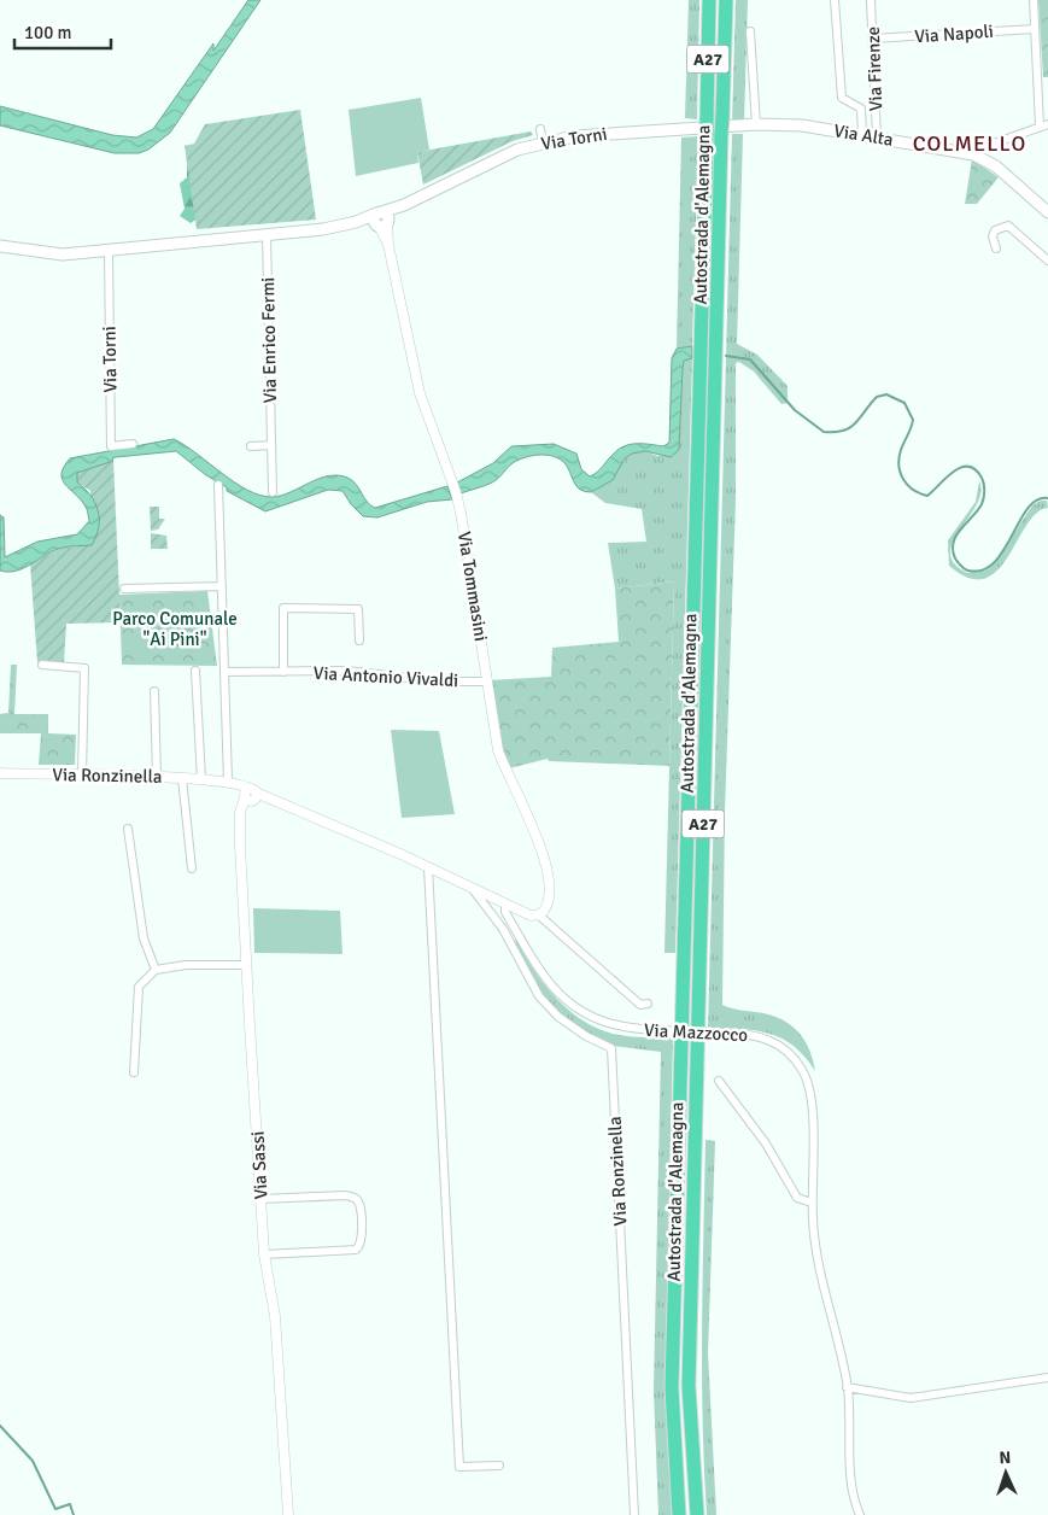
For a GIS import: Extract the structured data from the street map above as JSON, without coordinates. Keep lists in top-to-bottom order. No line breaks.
{"streets":{"highway":["A27","Autostrada d'Alemagna"],"main road":["Via Alta","Via Torni"],"street":["Via Napoli","Via Firenze","Via Enrico Fermi","Via Tommasini","Via Antonio Vivaldi","Via Ronzinella","Via Mazzocco","Via Sassi"]},"crossings":[["Via Napoli","Via Firenze"],["Via Firenze","Via Alta"],["Via Alta","Via Torni"],["Via Torni","Via Enrico Fermi"],["Via Torni","Via Tommasini"],["Via Tommasini","Via Antonio Vivaldi"],["Via Tommasini","Via Ronzinella"],["Via Ronzinella","Via Mazzocco"],["Via Ronzinella","Via Sassi"]],"districts":["COLMELLO"],"parks":["Parco Comunale \"Ai Pini\""],"scale_bar":"100 m","north":"top"}
